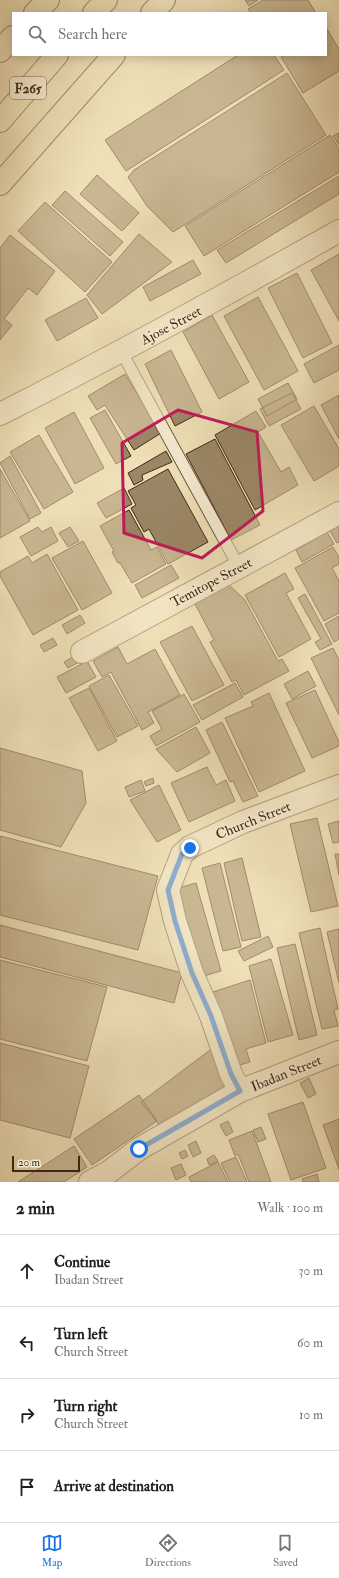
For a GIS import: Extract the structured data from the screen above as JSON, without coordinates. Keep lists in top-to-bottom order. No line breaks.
{"streets":{"main road":["F265"],"street":["Ajose Street","Temitope Street","Church Street","Ibadan Street"]},"crossings":[["Church Street","Ibadan Street"]],"scale_bar":"20 m","page":{"search":"Search here","scale":"20 m","heading":["2 min","Walk · 100 m"],"list":[["Continue","Ibadan Street","30 m"],["Turn left","Church Street","60 m"],["Turn right","Church Street","10 m"],"Arrive at destination"],"nav":["Map","Directions","Saved"]}}
